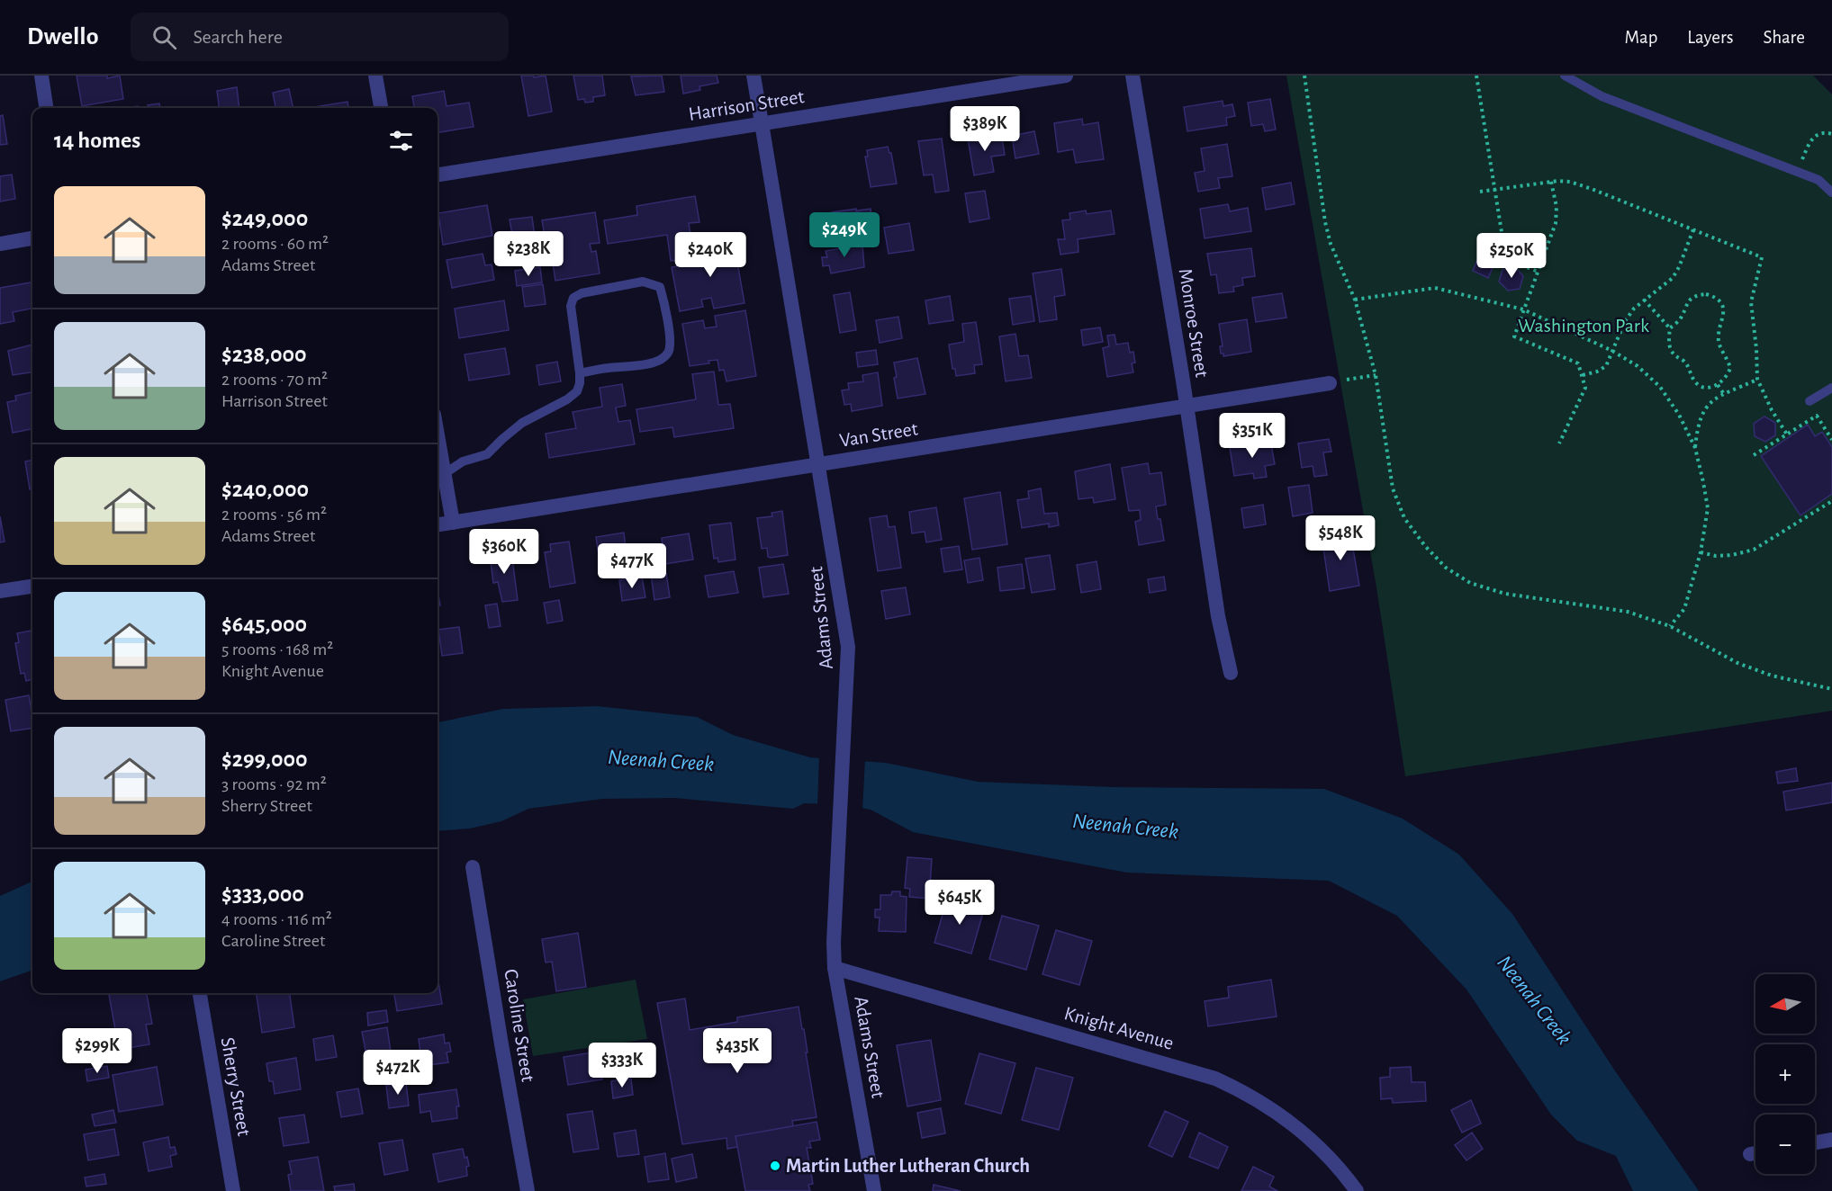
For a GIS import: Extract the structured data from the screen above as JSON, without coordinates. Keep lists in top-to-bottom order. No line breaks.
{"streets":{"street":["Harrison Street","Monroe Street","Van Street","Adams Street","Caroline Street","Knight Avenue","Sherry Street"]},"crossings":[["Harrison Street","Adams Street"],["Monroe Street","Van Street"],["Van Street","Adams Street"],["Adams Street","Knight Avenue"]],"water":["Neenah Creek"],"parks":["Washington Park"],"places":["Martin Luther Lutheran Church"],"north":"left","page":{"header":"Dwello","search":"Search here","nav":["Map","Layers","Share"],"price":["$389K","$249K","$238K","$240K","$250K","$351K","$548K","$360K","$477K","$645K","$299K","$435K","$333K","$472K"],"heading":"14 homes","list":[{"name":"$249,000","note":"2 rooms · 60 m² · Adams Street"},{"name":"$238,000","note":"2 rooms · 70 m² · Harrison Street"},{"name":"$240,000","note":"2 rooms · 56 m² · Adams Street"},{"name":"$645,000","note":"5 rooms · 168 m² · Knight Avenue"},{"name":"$299,000","note":"3 rooms · 92 m² · Sherry Street"},{"name":"$333,000","note":"4 rooms · 116 m² · Caroline Street"}],"map_buttons":["+","−"]}}
